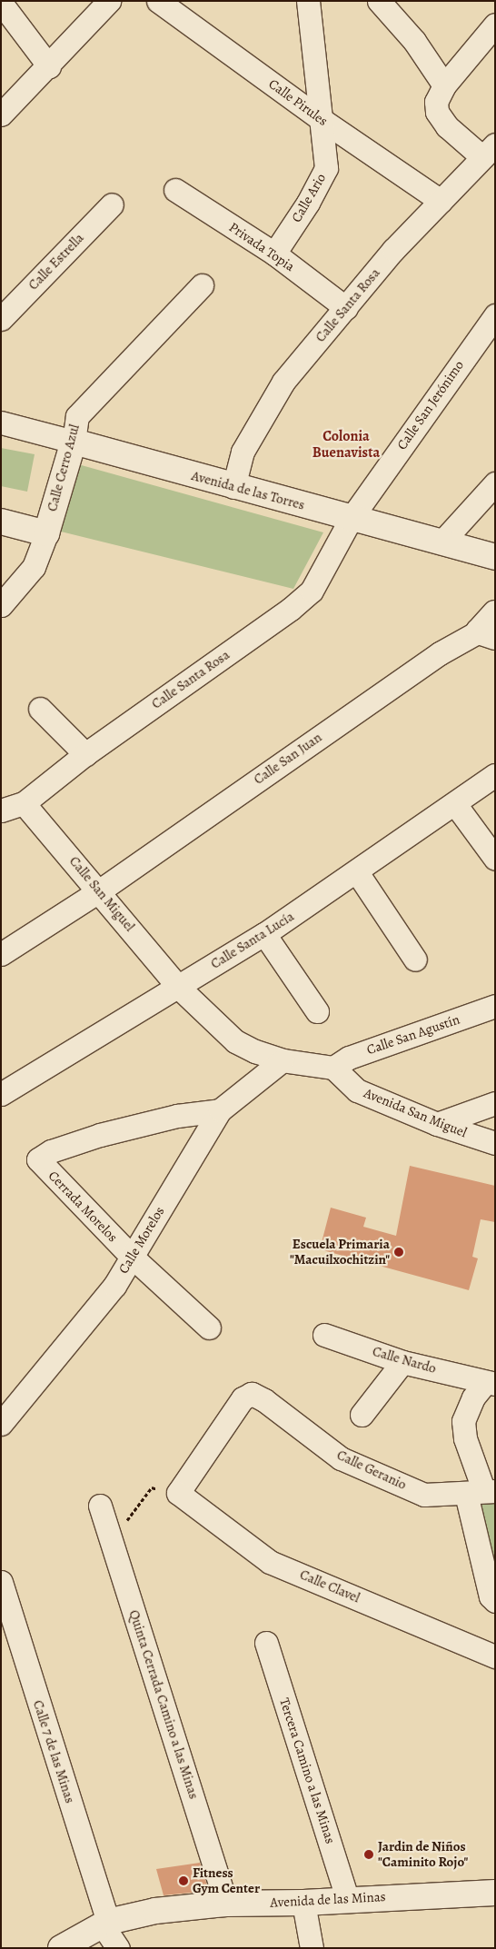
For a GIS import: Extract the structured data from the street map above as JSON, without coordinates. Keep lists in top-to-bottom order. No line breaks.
{"streets":{"street":["Calle Pirules","Calle Ario","Privada Topia","Calle Estrella","Calle Santa Rosa","Calle San Jerónimo","Calle Cerro Azul","Avenida de las Torres","Calle San Juan","Calle San Miguel","Calle Santa Lucía","Calle San Agustín","Avenida San Miguel","Cerrada Morelos","Calle Morelos","Calle Nardo","Calle Geranio","Calle Clavel","Quinta Cerrada Camino a las Minas","Calle 7 de las Minas","Tercera Camino a las Minas","Avenida de las Minas"]},"crossings":[["Calle Pirules","Calle Ario"],["Calle Pirules","Calle Santa Rosa"],["Calle Ario","Privada Topia"],["Privada Topia","Calle Santa Rosa"],["Calle Santa Rosa","Calle San Jerónimo"],["Calle Santa Rosa","Avenida de las Torres"],["Calle Santa Rosa","Calle San Miguel"],["Calle San Jerónimo","Avenida de las Torres"],["Calle Cerro Azul","Avenida de las Torres"],["Calle San Juan","Calle San Miguel"],["Calle San Miguel","Calle Santa Lucía"],["Calle San Agustín","Avenida San Miguel"],["Cerrada Morelos","Calle Morelos"],["Calle Nardo","Calle Geranio"],["Calle Geranio","Calle Clavel"],["Quinta Cerrada Camino a las Minas","Avenida de las Minas"],["Calle 7 de las Minas","Avenida de las Minas"],["Tercera Camino a las Minas","Avenida de las Minas"]],"districts":["Colonia Buenavista"],"places":["Escuela Primaria \"Macuilxochitzin\"","Jardin de Niños \"Caminito Rojo\"","Fitness Gym Center"]}
